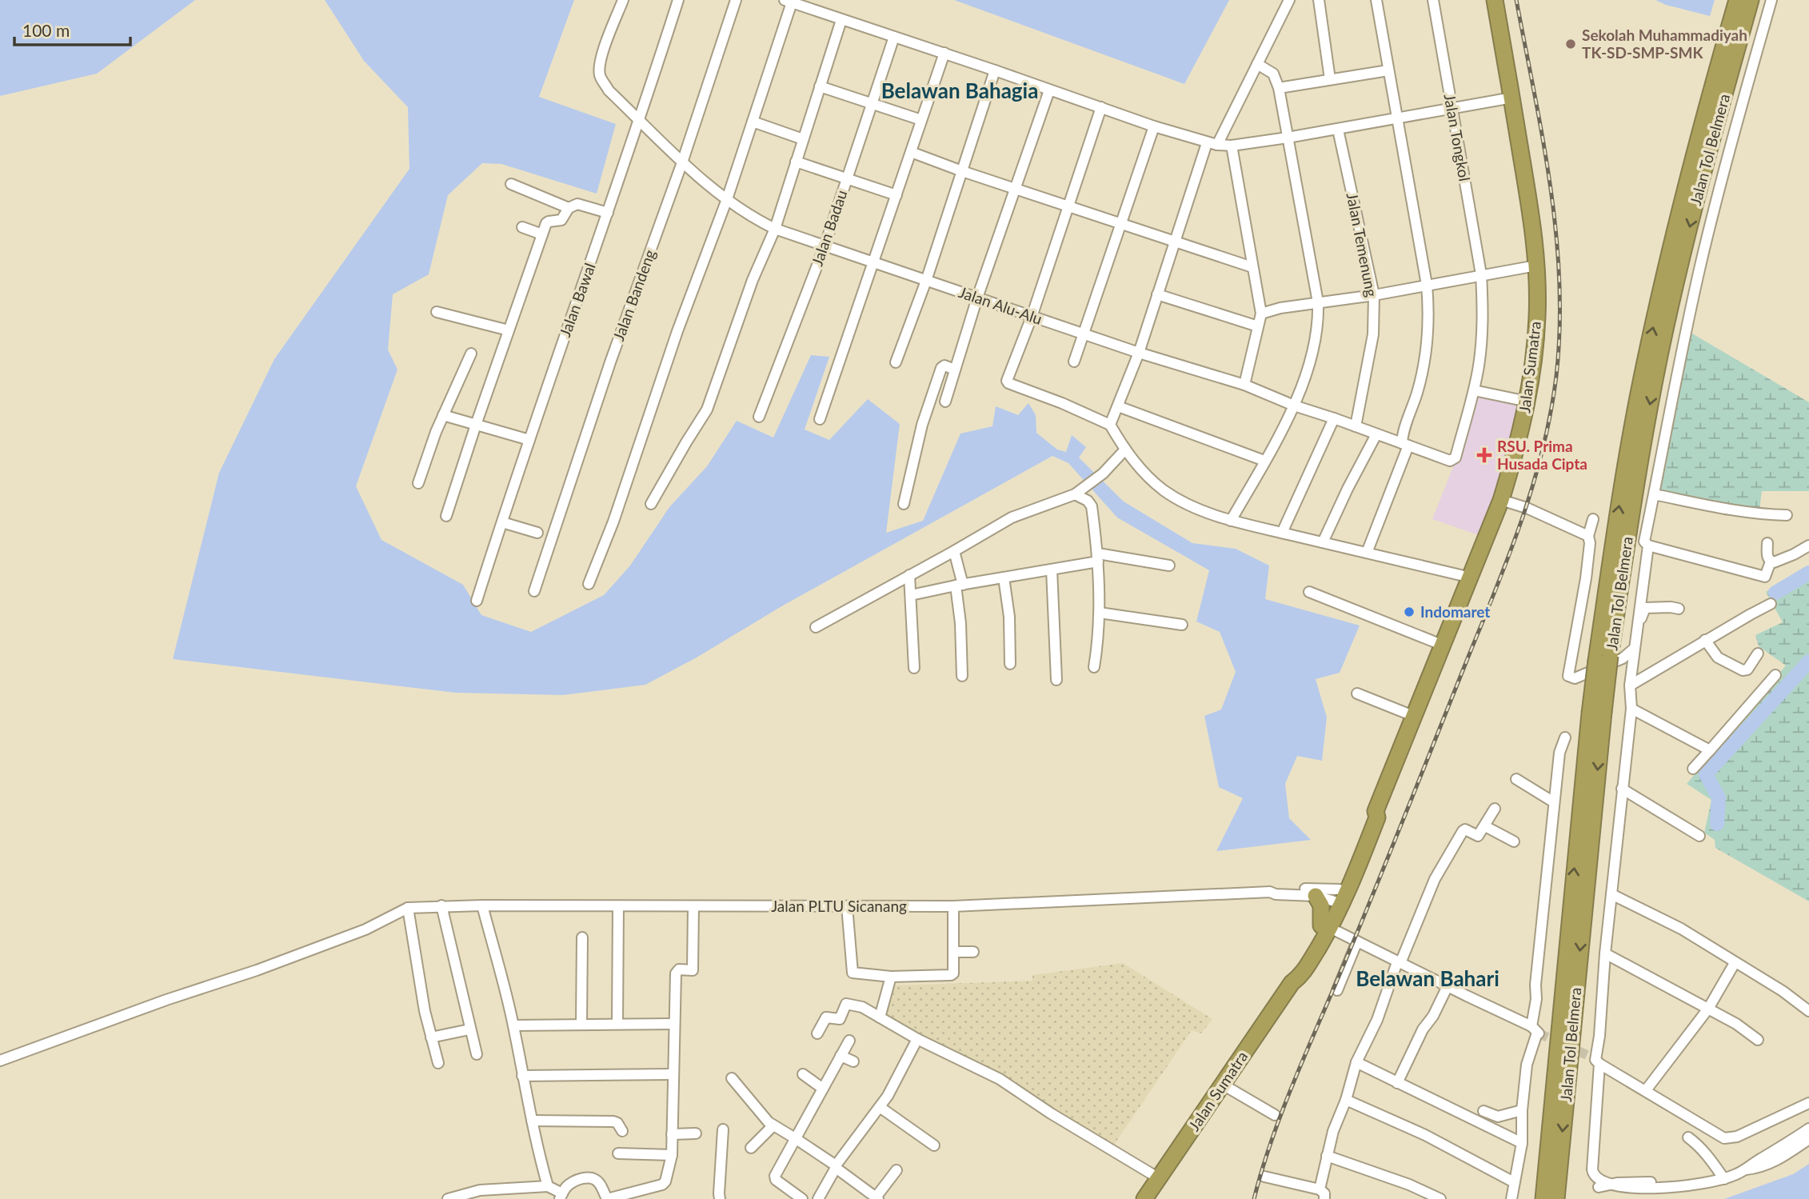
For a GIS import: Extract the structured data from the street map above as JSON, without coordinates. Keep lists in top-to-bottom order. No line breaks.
{"streets":{"highway":["Jalan Tol Belmera","Jalan Sumatra"],"street":["Jalan Tongkol","Jalan Badau","Jalan Temenung","Jalan Bandeng","Jalan Bawal","Jalan Alu-Alu","Jalan PLTU Sicanang"]},"crossings":[["Jalan Tongkol","Jalan Alu-Alu"],["Jalan Badau","Jalan Alu-Alu"],["Jalan Temenung","Jalan Alu-Alu"],["Jalan Bandeng","Jalan Alu-Alu"],["Jalan Bawal","Jalan Alu-Alu"],["Jalan Sumatra","Jalan PLTU Sicanang"]],"districts":["Belawan Bahagia","Belawan Bahari"],"places":{"other":["Sekolah Muhammadiyah TK-SD-SMP-SMK","Indomaret"],"health":["RSU. Prima Husada Cipta"]},"scale_bar":"100 m"}
